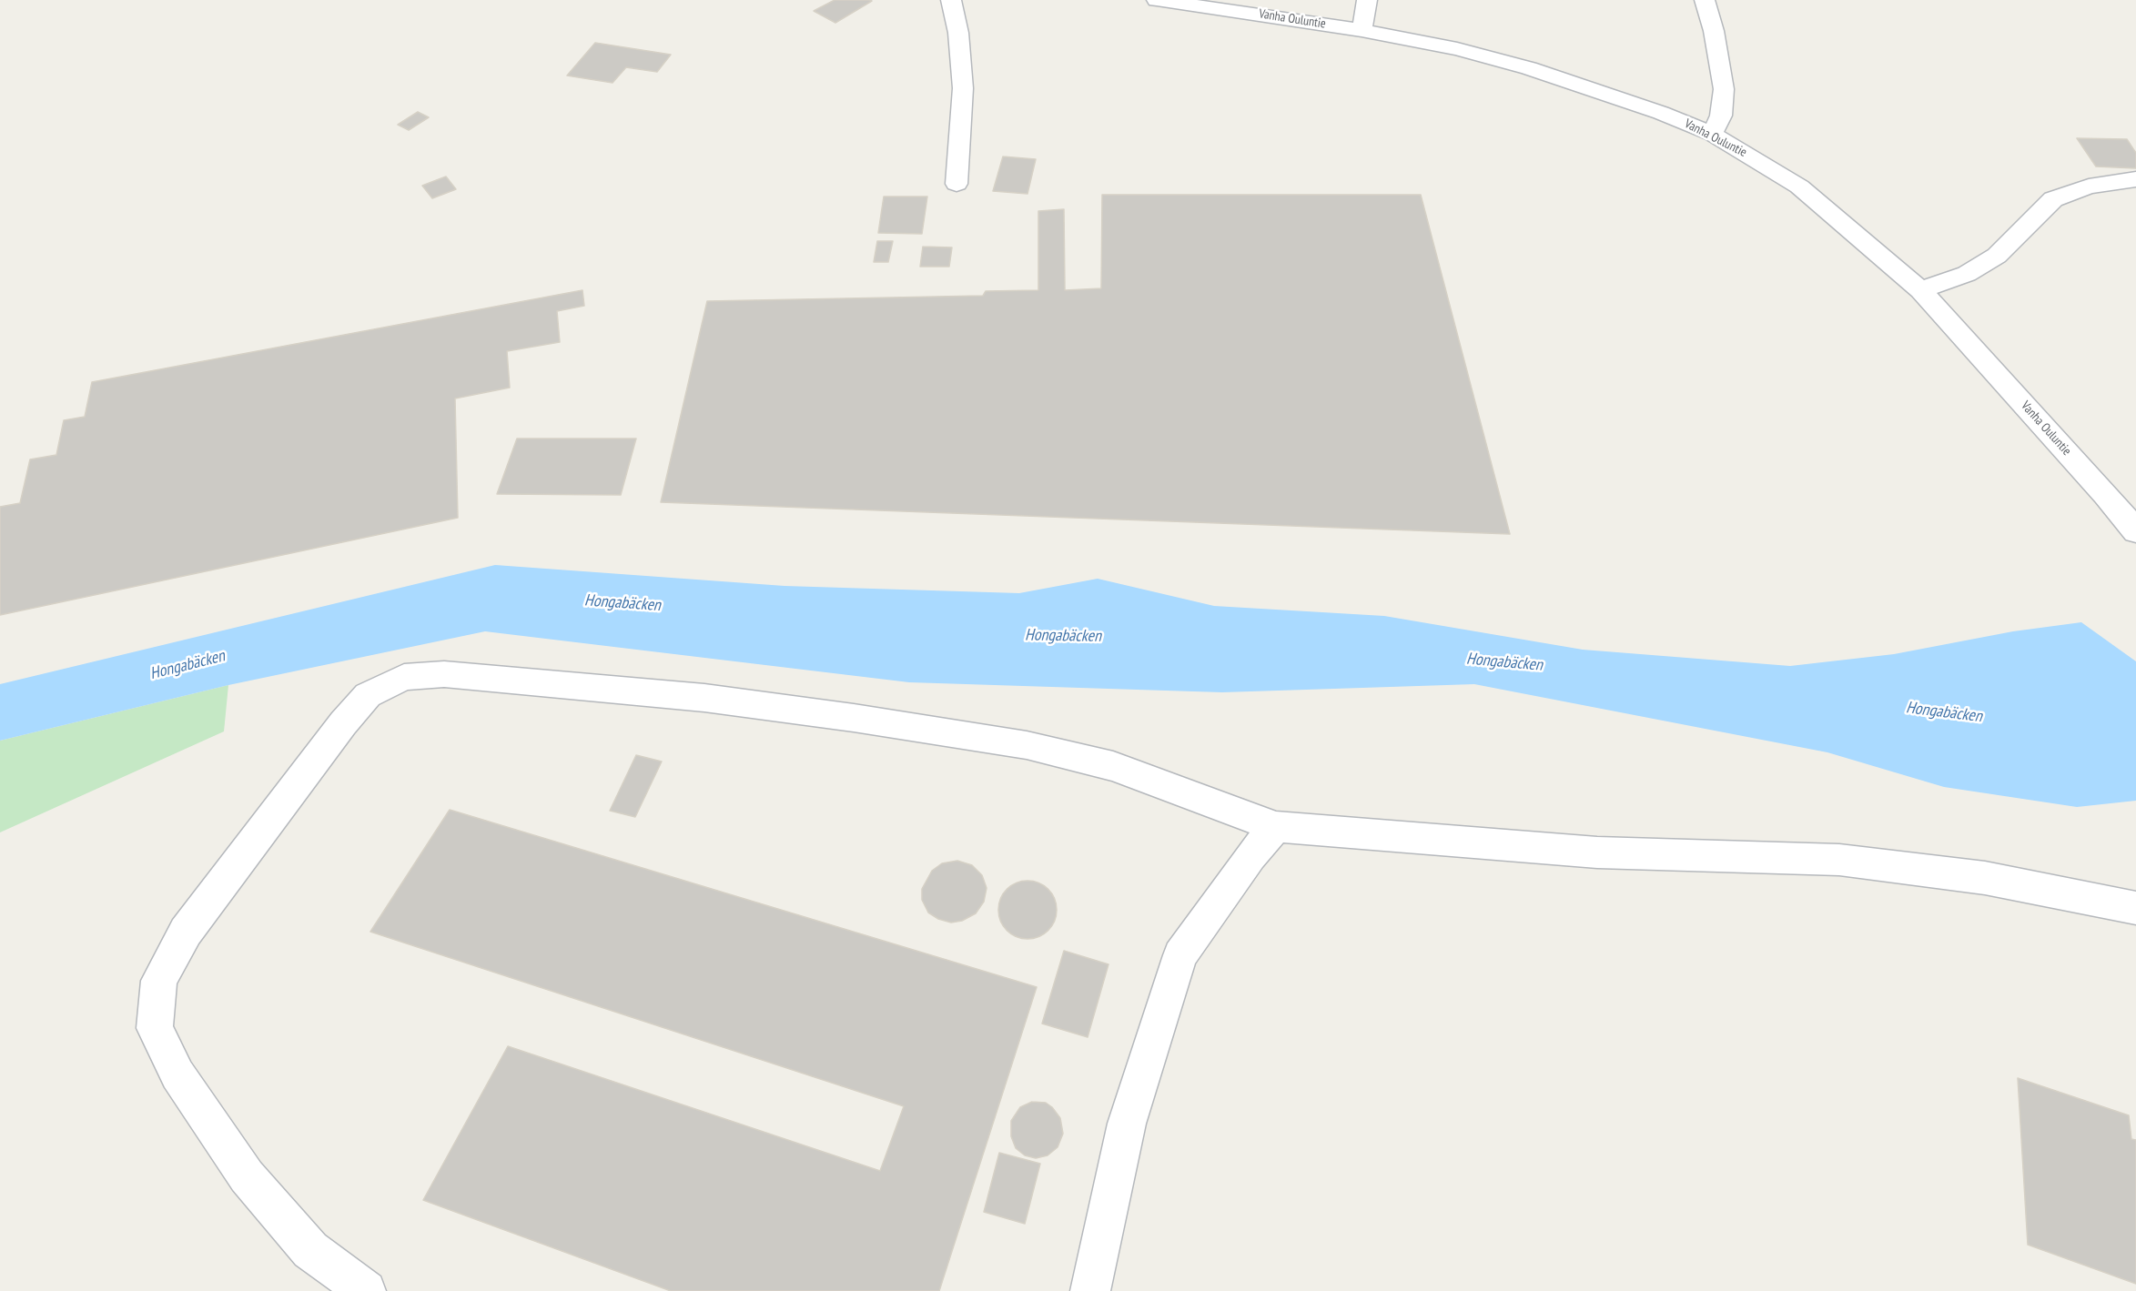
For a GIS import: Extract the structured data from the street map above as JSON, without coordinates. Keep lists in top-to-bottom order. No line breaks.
{"streets":{"street":["Vanha Ouluntie"]},"water":["Hongabäcken"]}
